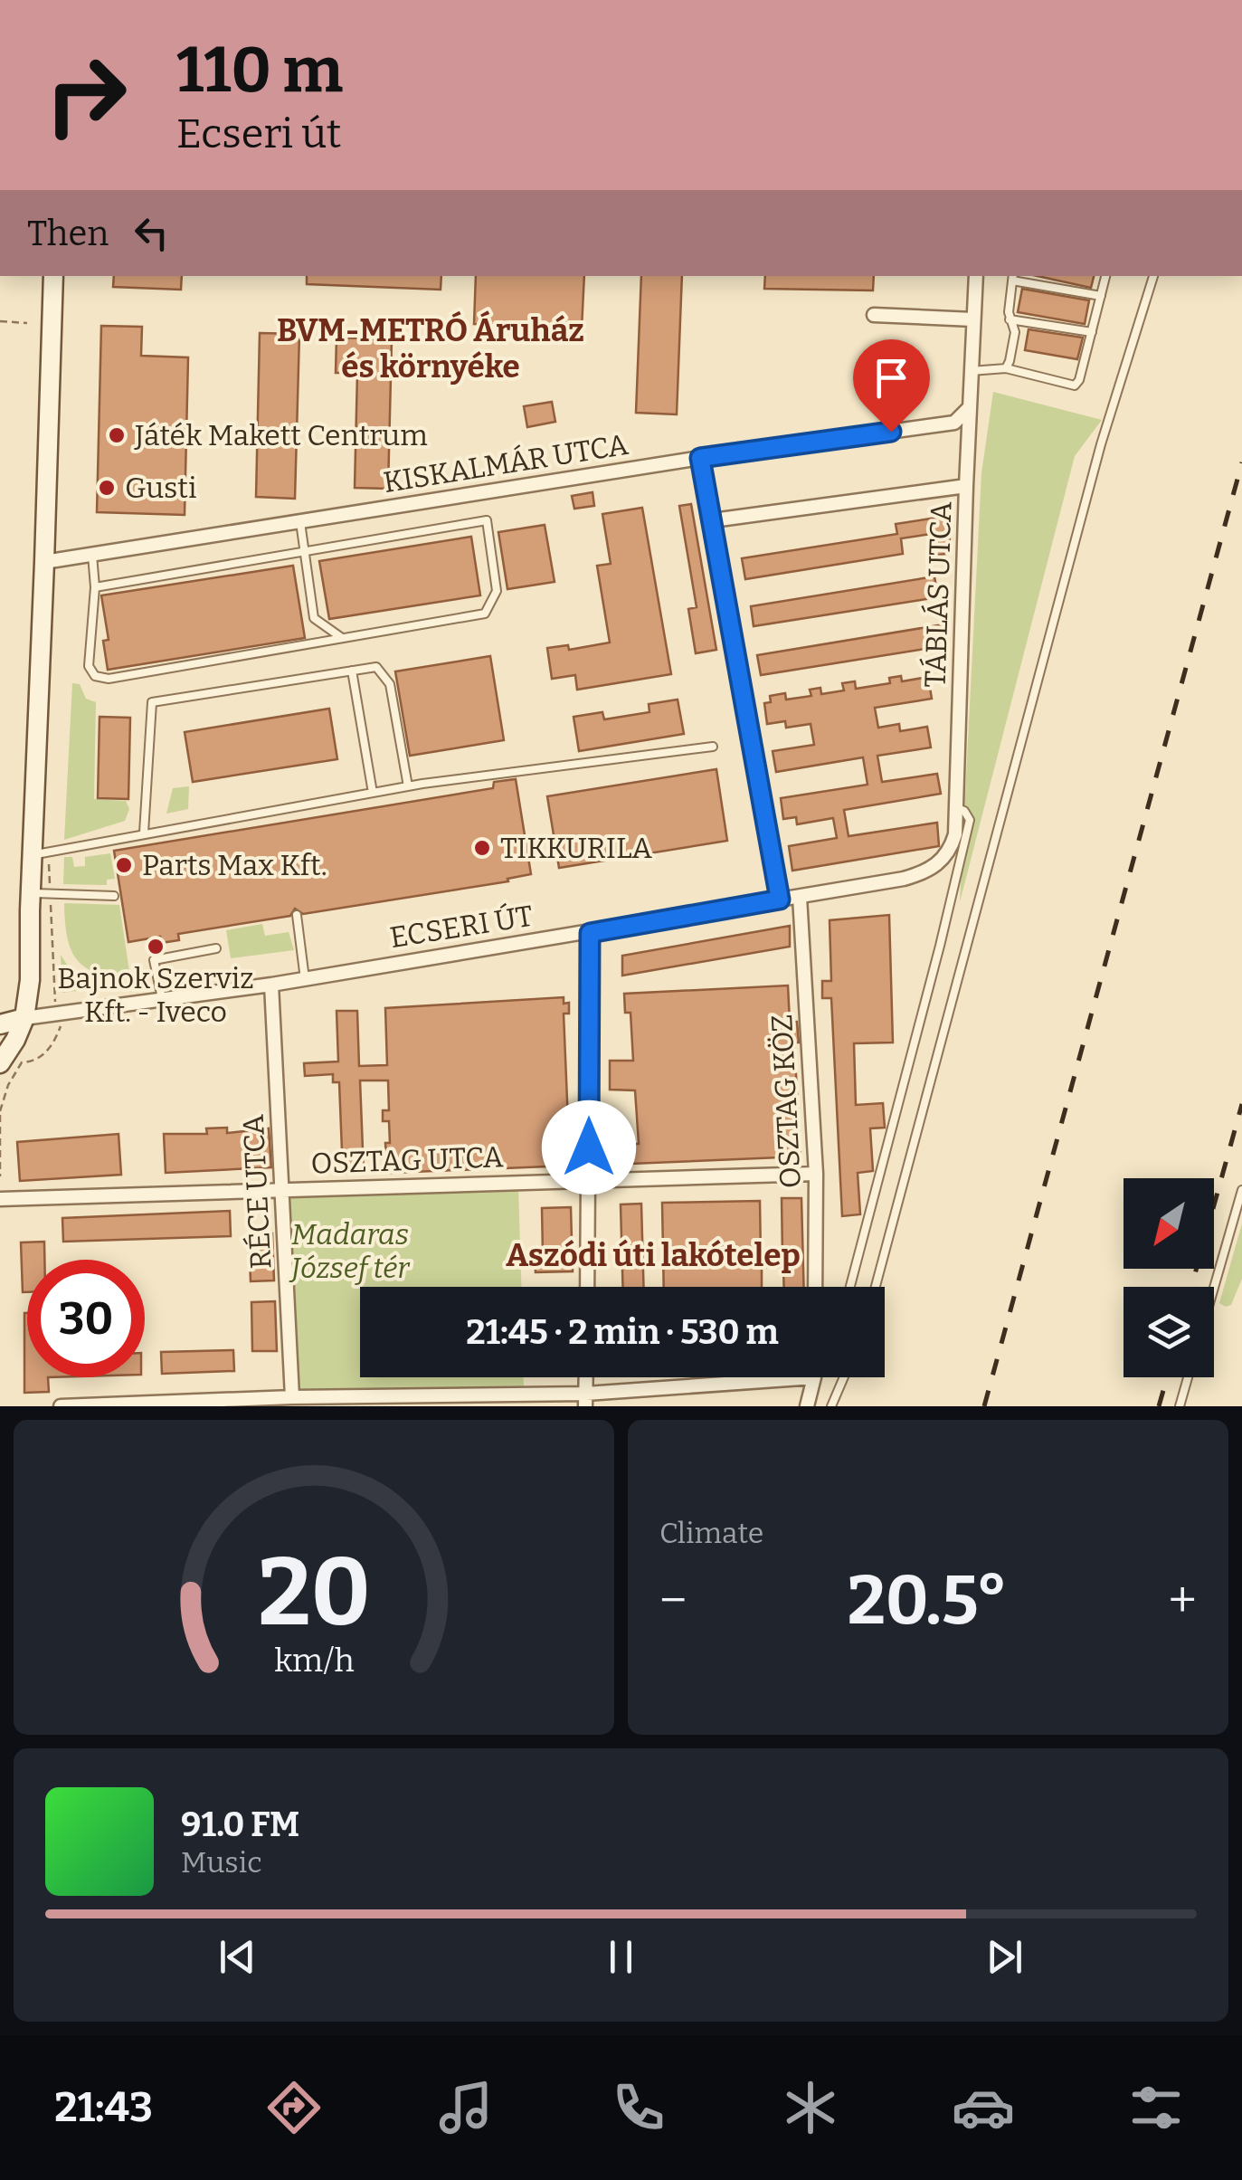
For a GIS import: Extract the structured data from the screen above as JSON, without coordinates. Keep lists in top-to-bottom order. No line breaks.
{"streets":{"street":["KISKALMÁR UTCA","TÁBLÁS UTCA","ECSERI ÚT","OSZTAG KÖZ","OSZTAG UTCA","RÉCE UTCA"]},"crossings":[["KISKALMÁR UTCA","TÁBLÁS UTCA"],["TÁBLÁS UTCA","ECSERI ÚT"],["ECSERI ÚT","OSZTAG KÖZ"],["ECSERI ÚT","RÉCE UTCA"],["OSZTAG KÖZ","OSZTAG UTCA"],["OSZTAG UTCA","RÉCE UTCA"]],"districts":["BVM-METRÓ Áruház és környéke","Aszódi úti lakótelep"],"parks":["Madaras József tér"],"places":["Játék Makett Centrum","Gusti","TIKKURILA","Parts Max Kft.","Bajnok Szerviz Kft. - Iveco"],"north":"bottom left","page":{"turn":["110 m","Ecseri út"],"then":"Then","limit":"30","trip":"21:45 · 2 min · 530 m","tile":"Climate","heat":["−","20.5°","+"],"song":["91.0 FM","Music"],"tabs":"21:43","gauge":["20","km/h"]}}
